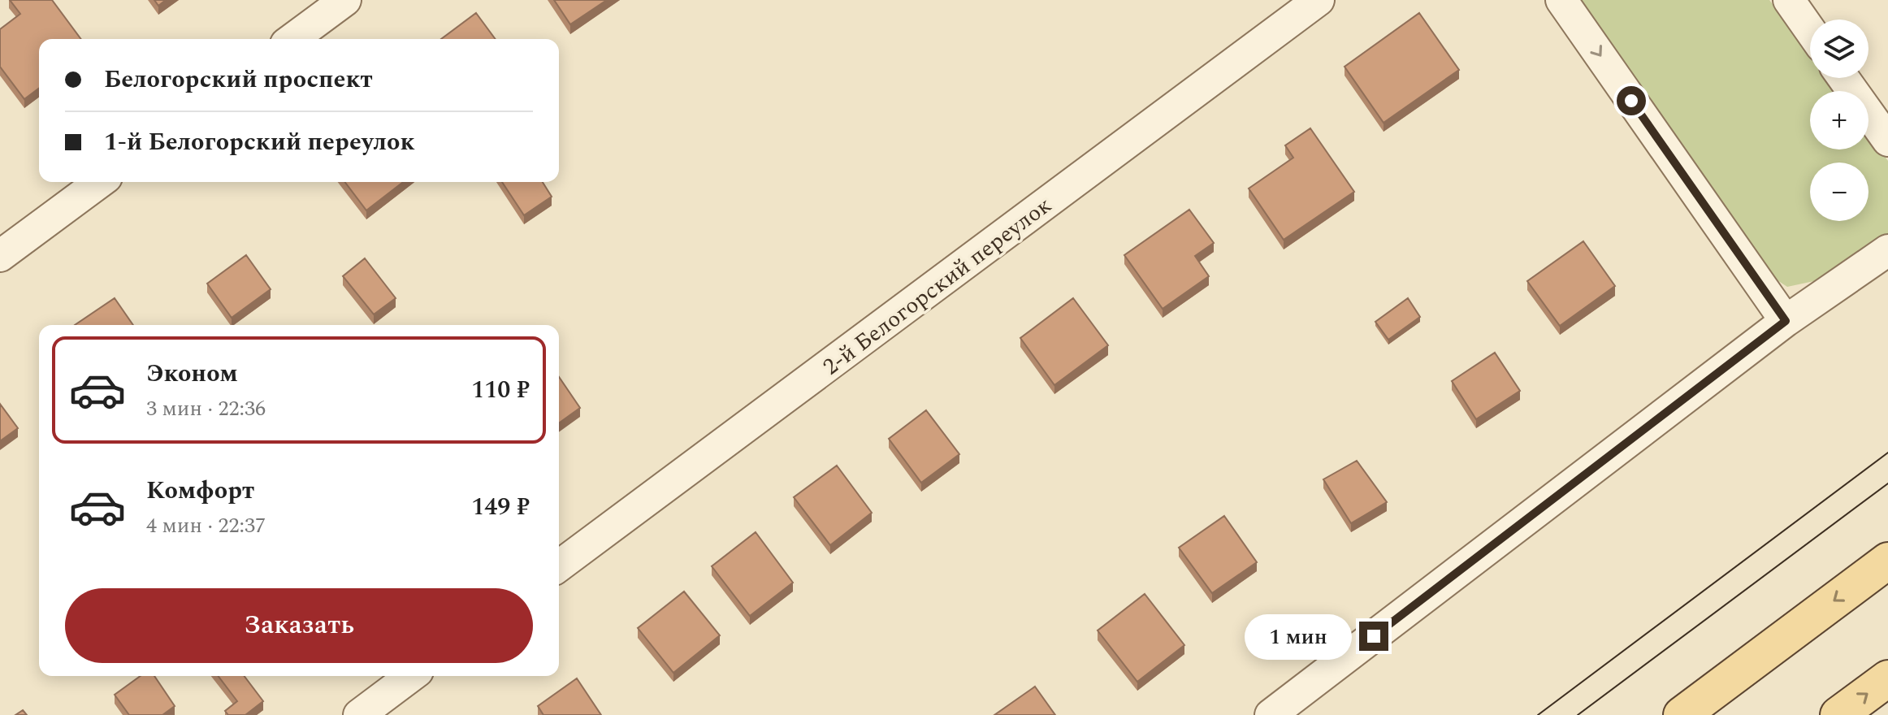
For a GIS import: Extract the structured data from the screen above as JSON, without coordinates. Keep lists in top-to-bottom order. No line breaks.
{"streets":{"street":["2-й Белогорский переулок"]},"page":{"map_buttons":["+","−"],"banner":["Белогорский проспект","1-й Белогорский переулок"],"list":[{"name":"Эконом","note":"3 мин · 22:36","value":"110 ₽"},{"name":"Комфорт","note":"4 мин · 22:37","value":"149 ₽"}],"buttons":"Заказать","bubble":"1 мин"}}
